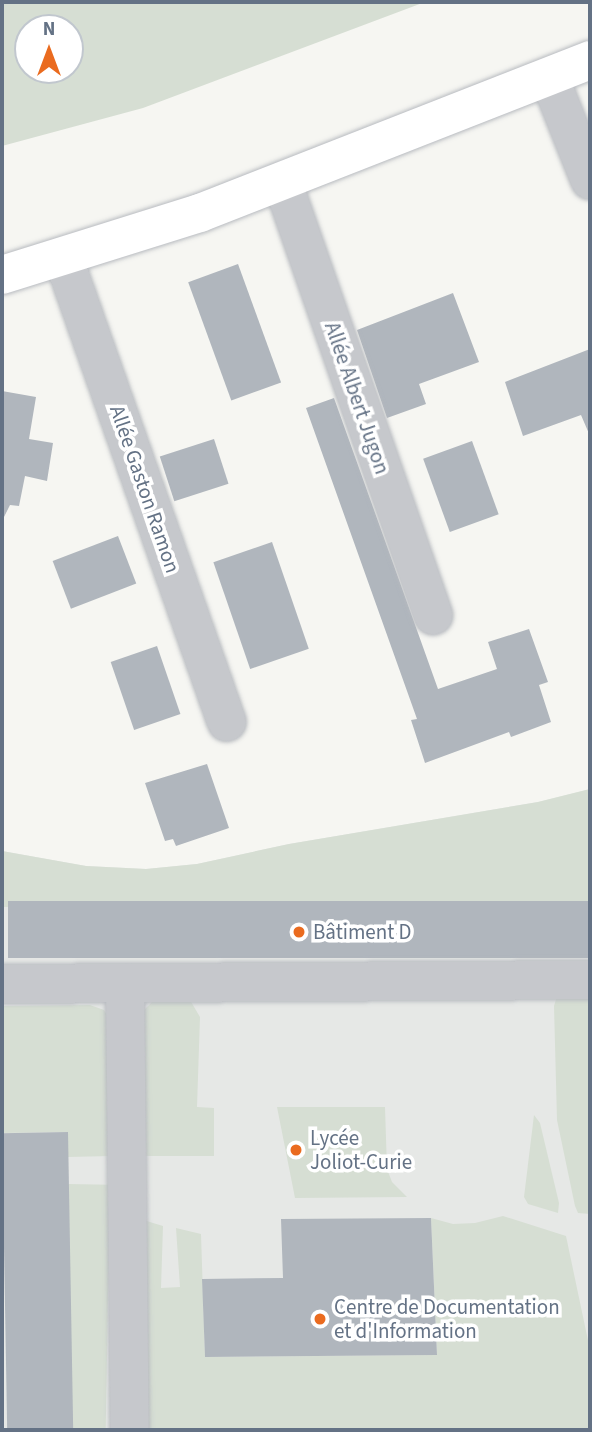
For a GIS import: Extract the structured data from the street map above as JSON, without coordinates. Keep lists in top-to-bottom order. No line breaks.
{"streets":{"street":["Allée Albert Jugon","Allée Gaston Ramon"]},"places":["Bâtiment D","Lycée Joliot-Curie","Centre de Documentation et d'Information"],"north":"top"}
